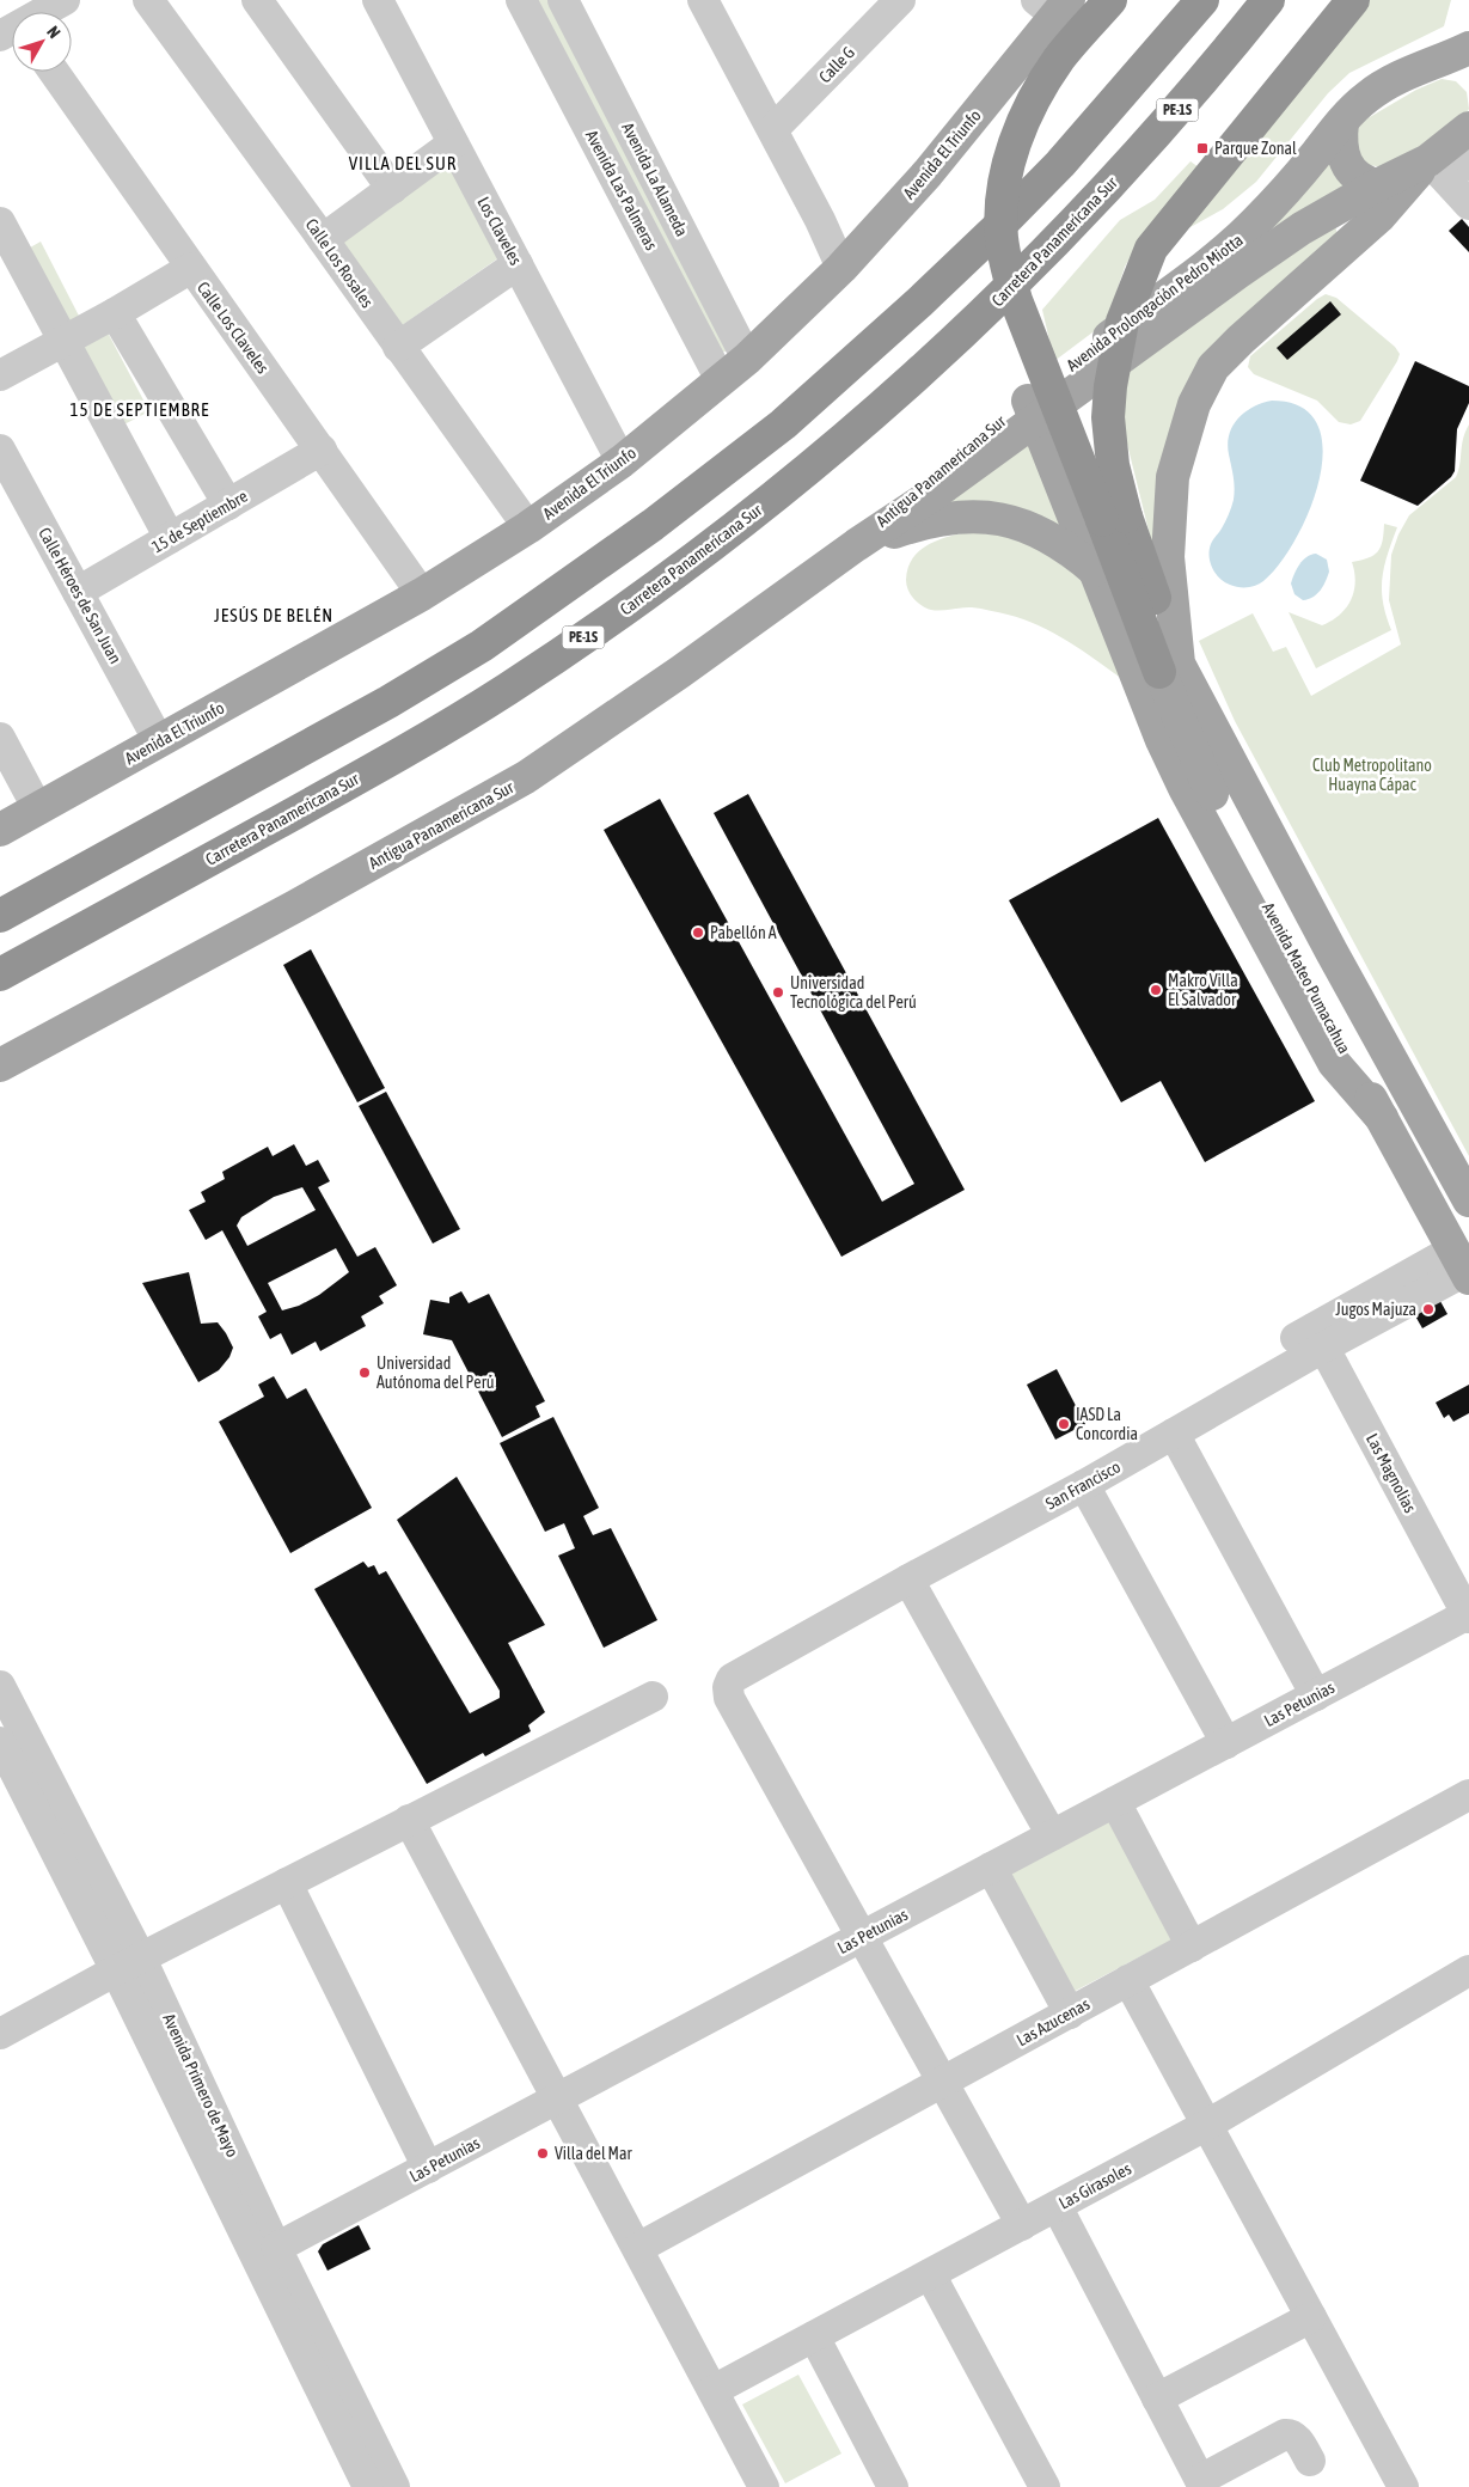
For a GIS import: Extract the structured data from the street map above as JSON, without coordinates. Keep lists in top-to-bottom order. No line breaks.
{"streets":{"highway":["PE-1S","Carretera Panamericana Sur"],"main road":["Avenida El Triunfo","Avenida Prolongación Pedro Miotta","Antigua Panamericana Sur","Avenida Mateo Pumacahua"],"street":["Calle G","Avenida La Alameda","Avenida Las Palmeras","Los Claveles","Calle Los Rosales","Calle Los Claveles","15 de Septiembre","Calle Héroes de San Juan","Las Magnolias","San Francisco","Las Petunias","Las Azucenas","Avenida Primero de Mayo","Las Girasoles"]},"crossings":[["Avenida El Triunfo","Avenida La Alameda"],["Avenida El Triunfo","Avenida Las Palmeras"],["Avenida El Triunfo","Los Claveles"],["Avenida El Triunfo","Calle Los Rosales"],["Avenida El Triunfo","Calle Los Claveles"],["Avenida El Triunfo","Calle Héroes de San Juan"],["Avenida Prolongación Pedro Miotta","Antigua Panamericana Sur"],["Calle Los Claveles","15 de Septiembre"],["15 de Septiembre","Calle Héroes de San Juan"],["Avenida Mateo Pumacahua","San Francisco"],["Las Magnolias","San Francisco"],["Las Magnolias","Las Petunias"],["San Francisco","Las Petunias"],["Las Petunias","Avenida Primero de Mayo"]],"districts":["VILLA DEL SUR","15 DE SEPTIEMBRE","JESÚS DE BELÉN"],"parks":["Club Metropolitano Huayna Cápac"],"places":{"transit":["Parque Zonal"],"other":["Pabellón A","Makro Villa El Salvador","Universidad Tecnológica del Perú","Jugos Majuza","Universidad Autónoma del Perú","IASD La Concordia","Villa del Mar"]},"north":"top right"}
